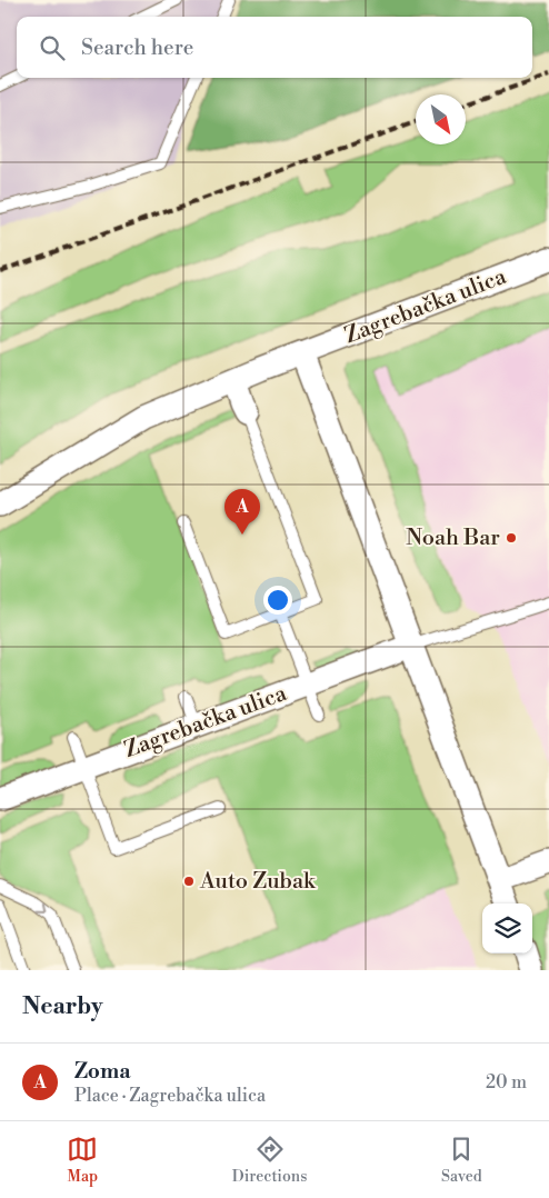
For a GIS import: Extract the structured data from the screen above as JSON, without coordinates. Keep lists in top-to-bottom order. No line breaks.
{"streets":{"street":["Zagrebačka ulica"]},"places":["Noah Bar","Auto Zubak"],"north":"bottom right","page":{"search":"Search here","pins":"A","heading":"Nearby","list":[{"mark":"A","name":"Zoma","note":"Place · Zagrebačka ulica","value":"20 m"}],"nav":["Map","Directions","Saved"]}}
